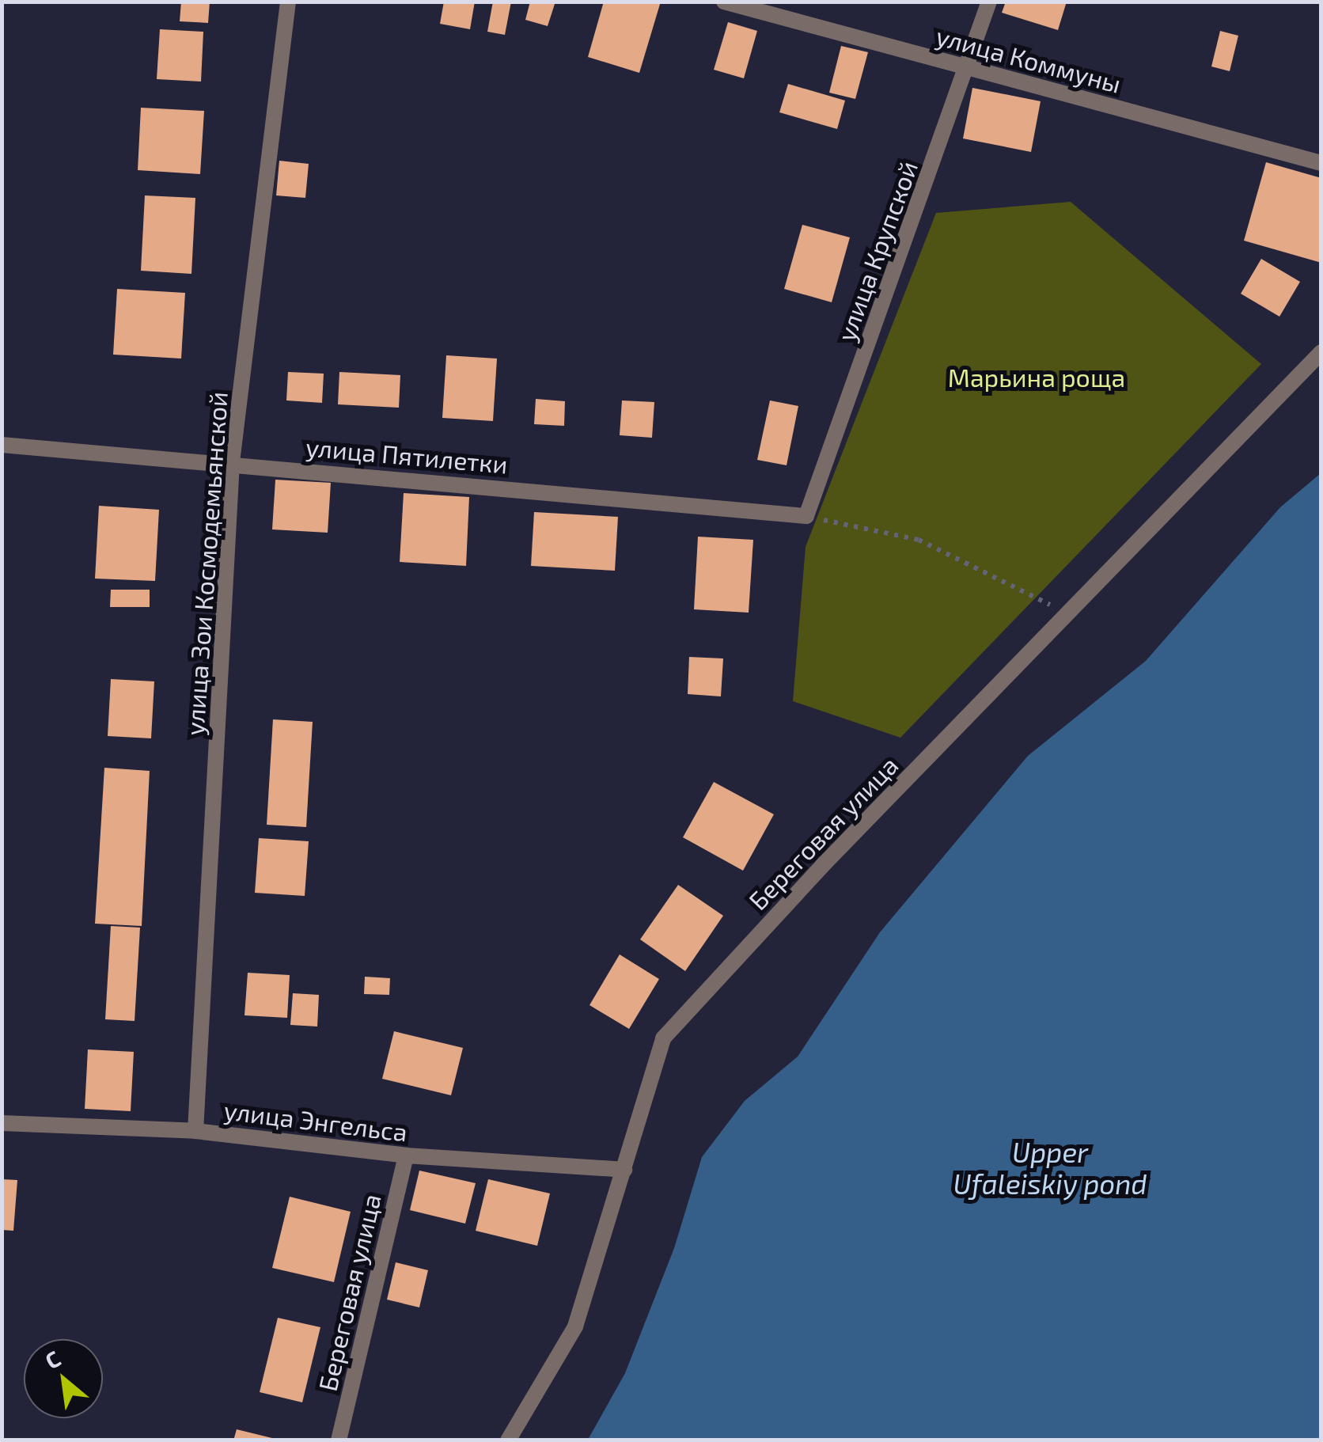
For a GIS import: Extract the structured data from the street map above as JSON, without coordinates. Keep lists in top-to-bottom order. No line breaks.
{"streets":{"street":["улица Коммуны","улица Крупской","улица Пятилетки","улица Зои Космодемьянской","Береговая улица","улица Энгельса"]},"crossings":[["улица Коммуны","улица Крупской"],["улица Крупской","улица Пятилетки"],["улица Пятилетки","улица Зои Космодемьянской"],["улица Зои Космодемьянской","улица Энгельса"],["Береговая улица","улица Энгельса"]],"water":["Upper Ufaleiskiy pond"],"parks":["Марьина роща"],"north":"top left"}
